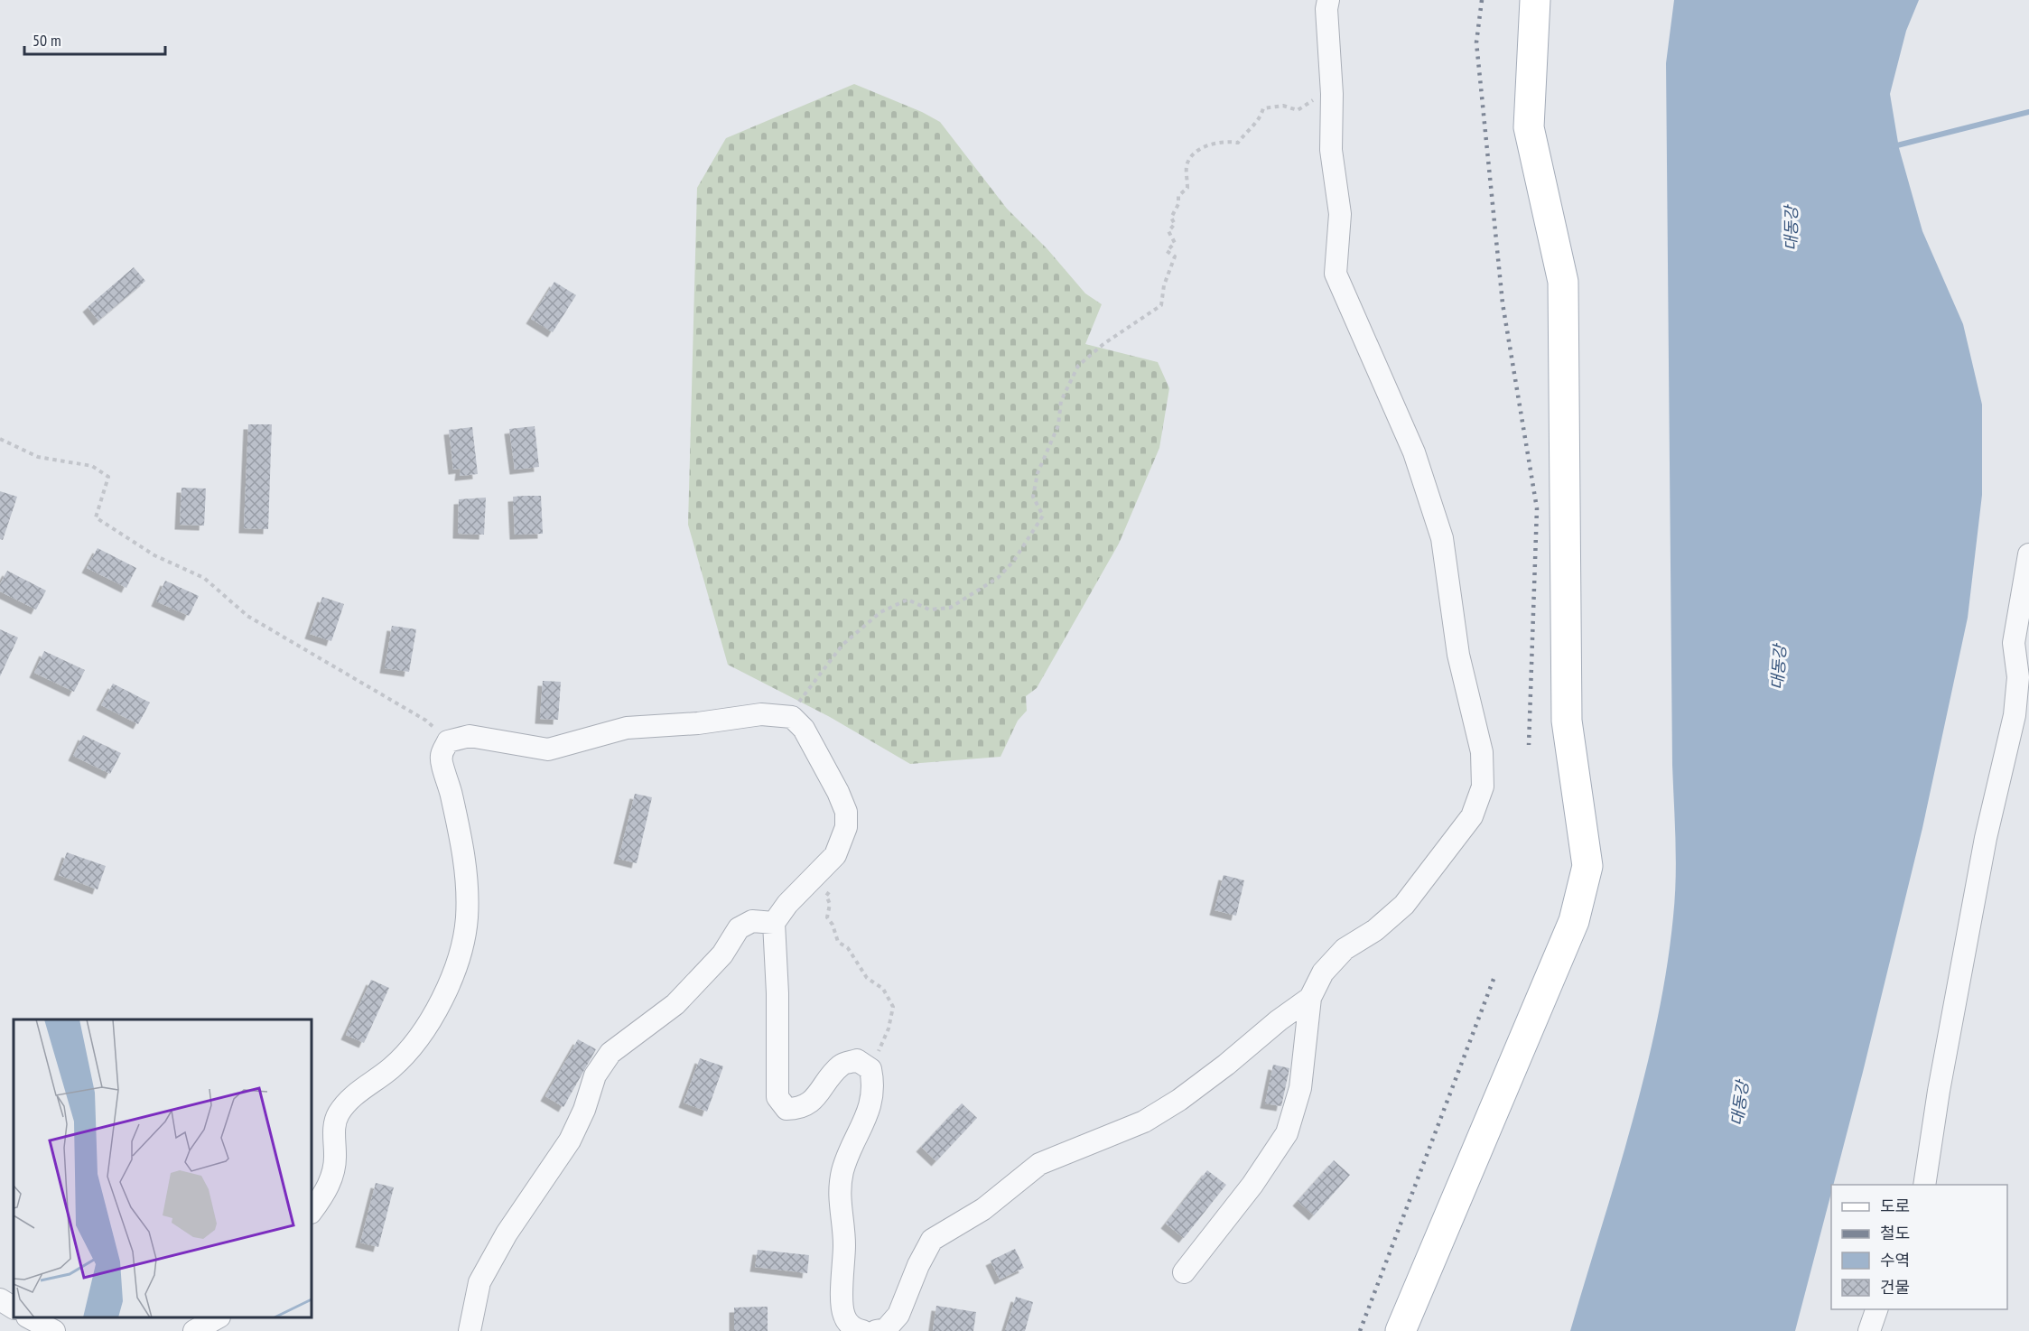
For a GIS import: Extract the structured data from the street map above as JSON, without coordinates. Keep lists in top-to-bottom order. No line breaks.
{"water":["대동강"],"legend":["도로","철도","수역","건물"],"scale_bar":"50 m"}
